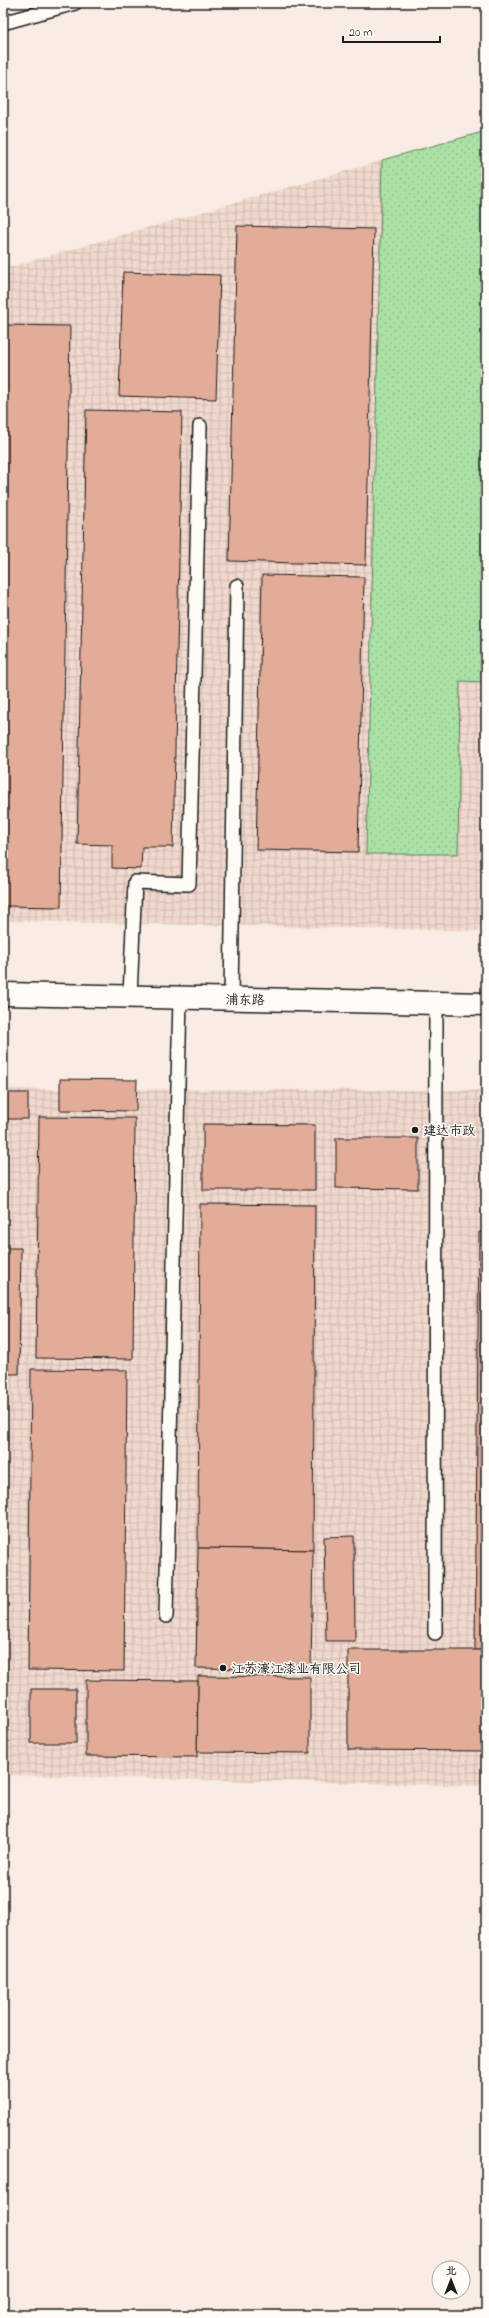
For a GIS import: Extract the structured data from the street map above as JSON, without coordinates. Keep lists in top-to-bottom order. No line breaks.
{"streets":{"street":["浦东路"]},"places":["建达市政","江苏濠江漆业有限公司"],"scale_bar":"20 m","north":"top"}
